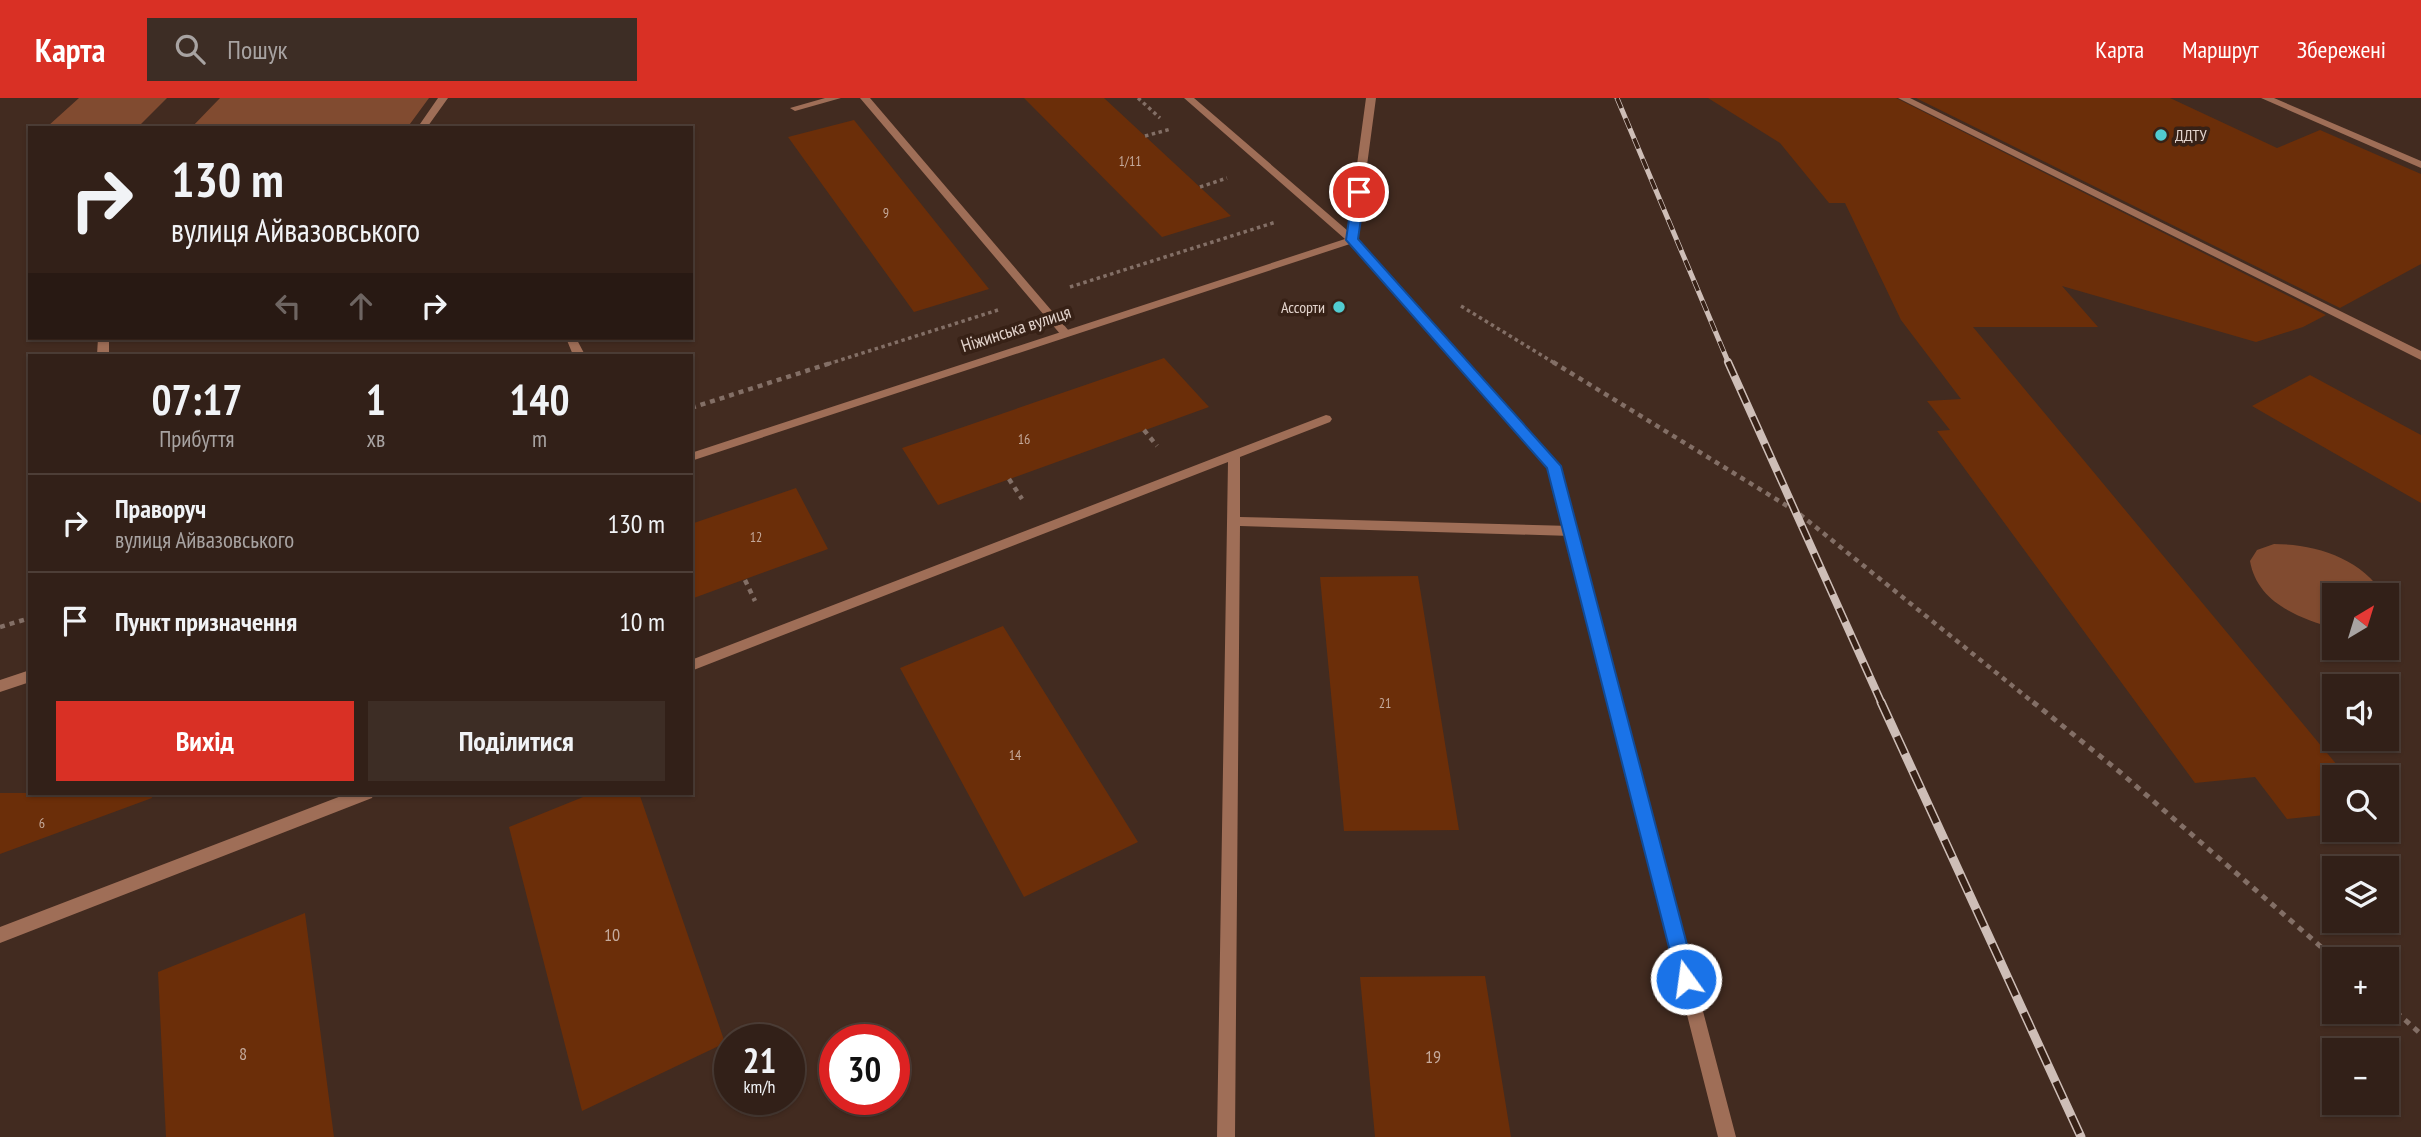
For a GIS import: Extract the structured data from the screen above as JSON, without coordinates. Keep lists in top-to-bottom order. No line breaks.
{"streets":{"street":["Ніжинська вулиця"]},"places":["ДДТУ","Ассорти"],"house_numbers":["1/11","9","16","12","21","14","6","10","8","19"],"north":"top right","page":{"header":"Карта","search":"Пошук","nav":["Карта","Маршрут","Збережені"],"turn":["130 m","вулиця Айвазовського"],"eta":["07:17","Прибуття","1","хв","140","m"],"list":[{"name":"Праворуч","note":"вулиця Айвазовського","value":"130 m"},{"name":"Пункт призначення","value":"10 m"}],"map_buttons":["+","−"],"buttons":["Вихід","Поділитися"],"speed":"21 km/h","limit":"30"}}
